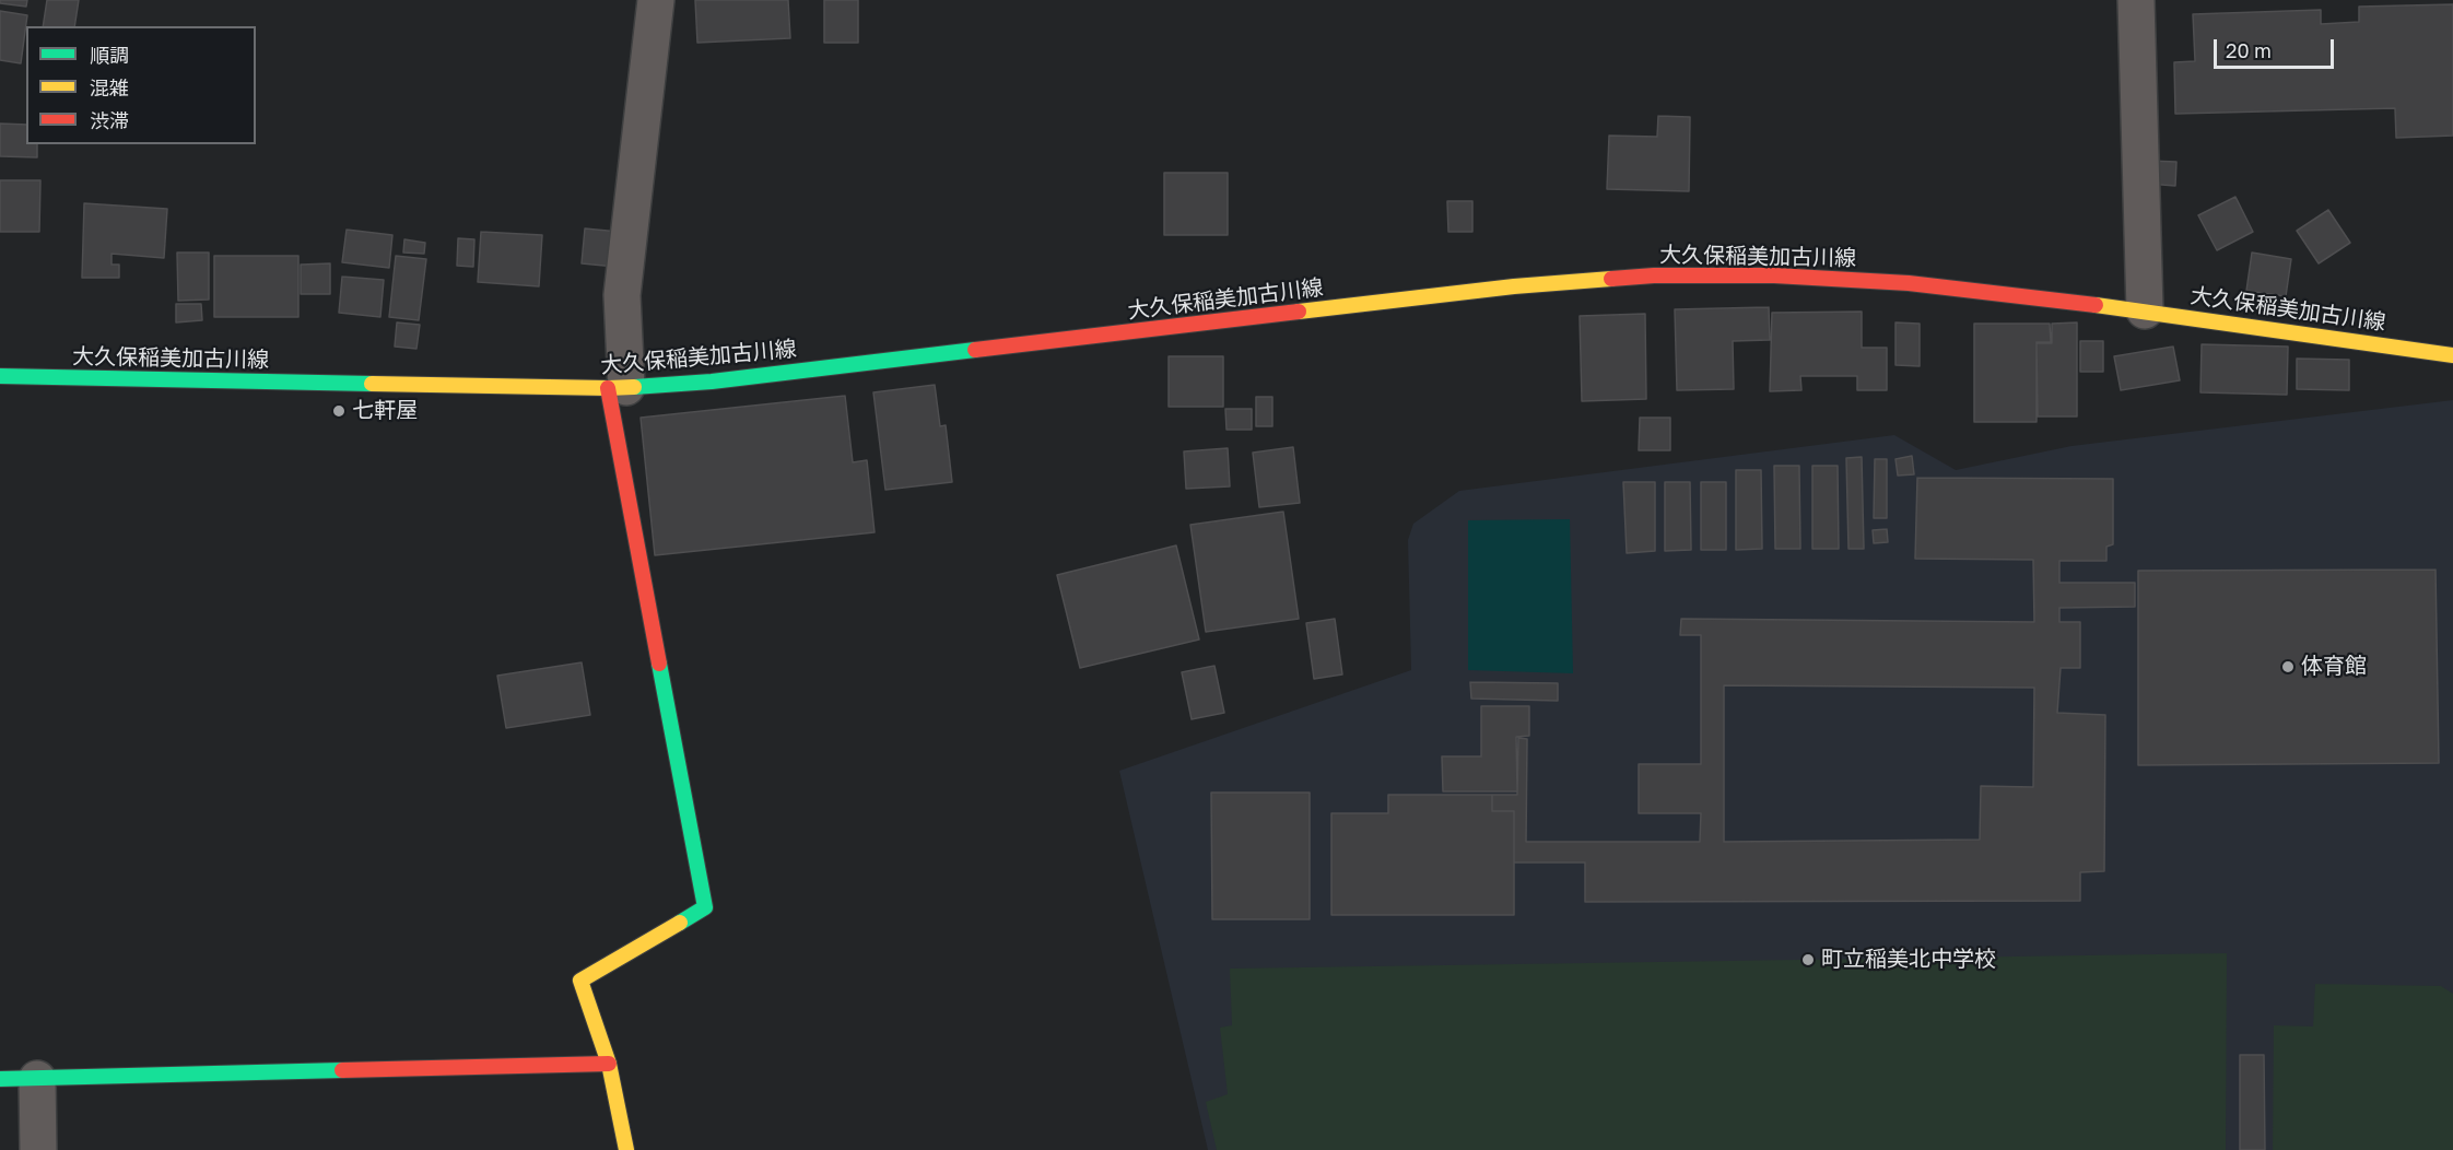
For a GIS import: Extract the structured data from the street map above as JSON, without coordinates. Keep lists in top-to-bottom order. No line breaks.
{"streets":{"main road":["大久保稲美加古川線"]},"places":["七軒屋","体育館","町立稲美北中学校"],"legend":["順調","混雑","渋滞"],"scale_bar":"20 m"}
